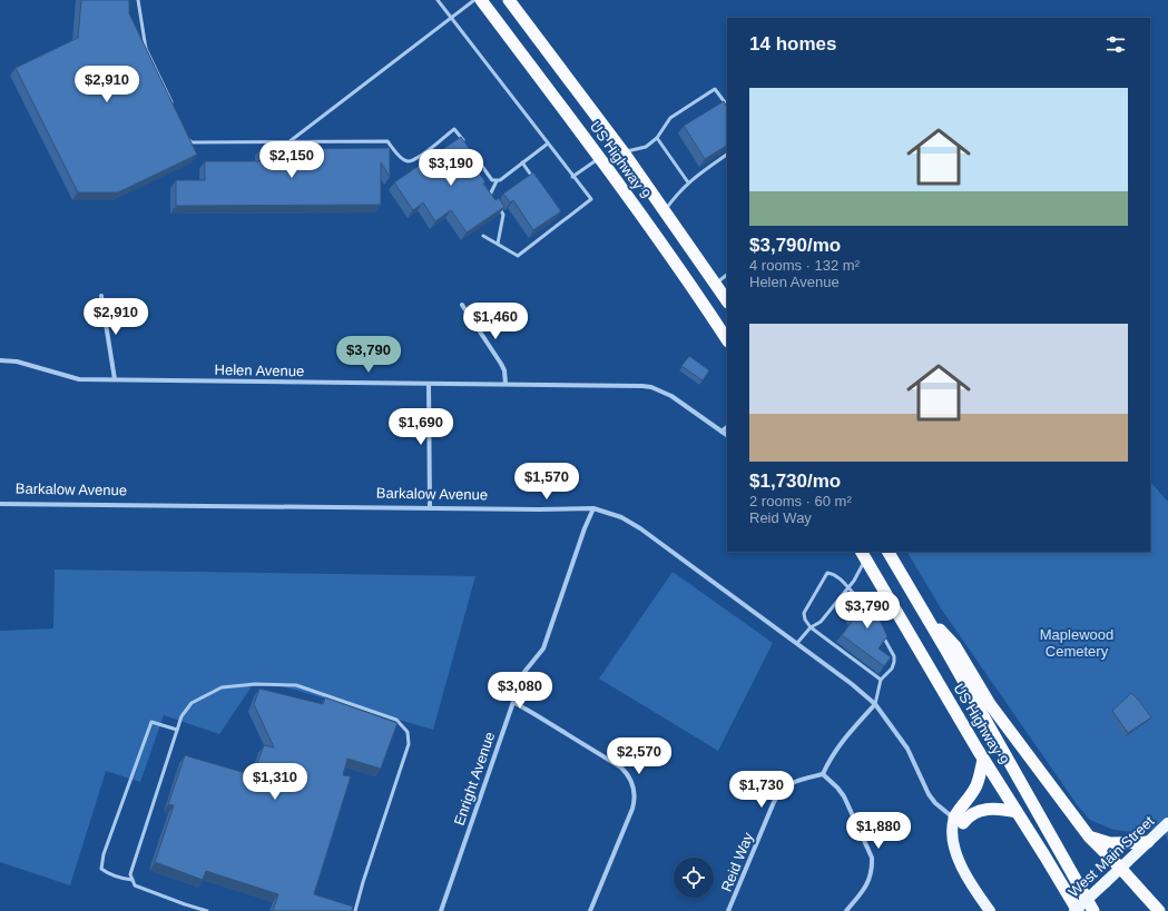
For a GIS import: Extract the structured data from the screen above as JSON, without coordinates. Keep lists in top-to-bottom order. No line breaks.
{"streets":{"highway":["US Highway 9"],"main road":["West Main Street"],"street":["Helen Avenue","Barkalow Avenue","Enright Avenue","Reid Way"]},"crossings":[["US Highway 9","West Main Street"],["Barkalow Avenue","Enright Avenue"]],"parks":["Maplewood Cemetery"],"page":{"heading":"14 homes","price":["$2,910","$2,150","$3,190","$2,910","$1,460","$3,790","$1,690","$1,570","$3,790","$3,080","$2,570","$1,310","$1,730","$1,880"],"list":[{"name":"$3,790/mo","note":"4 rooms · 132 m² · Helen Avenue"},{"name":"$1,730/mo","note":"2 rooms · 60 m² · Reid Way"}]}}
